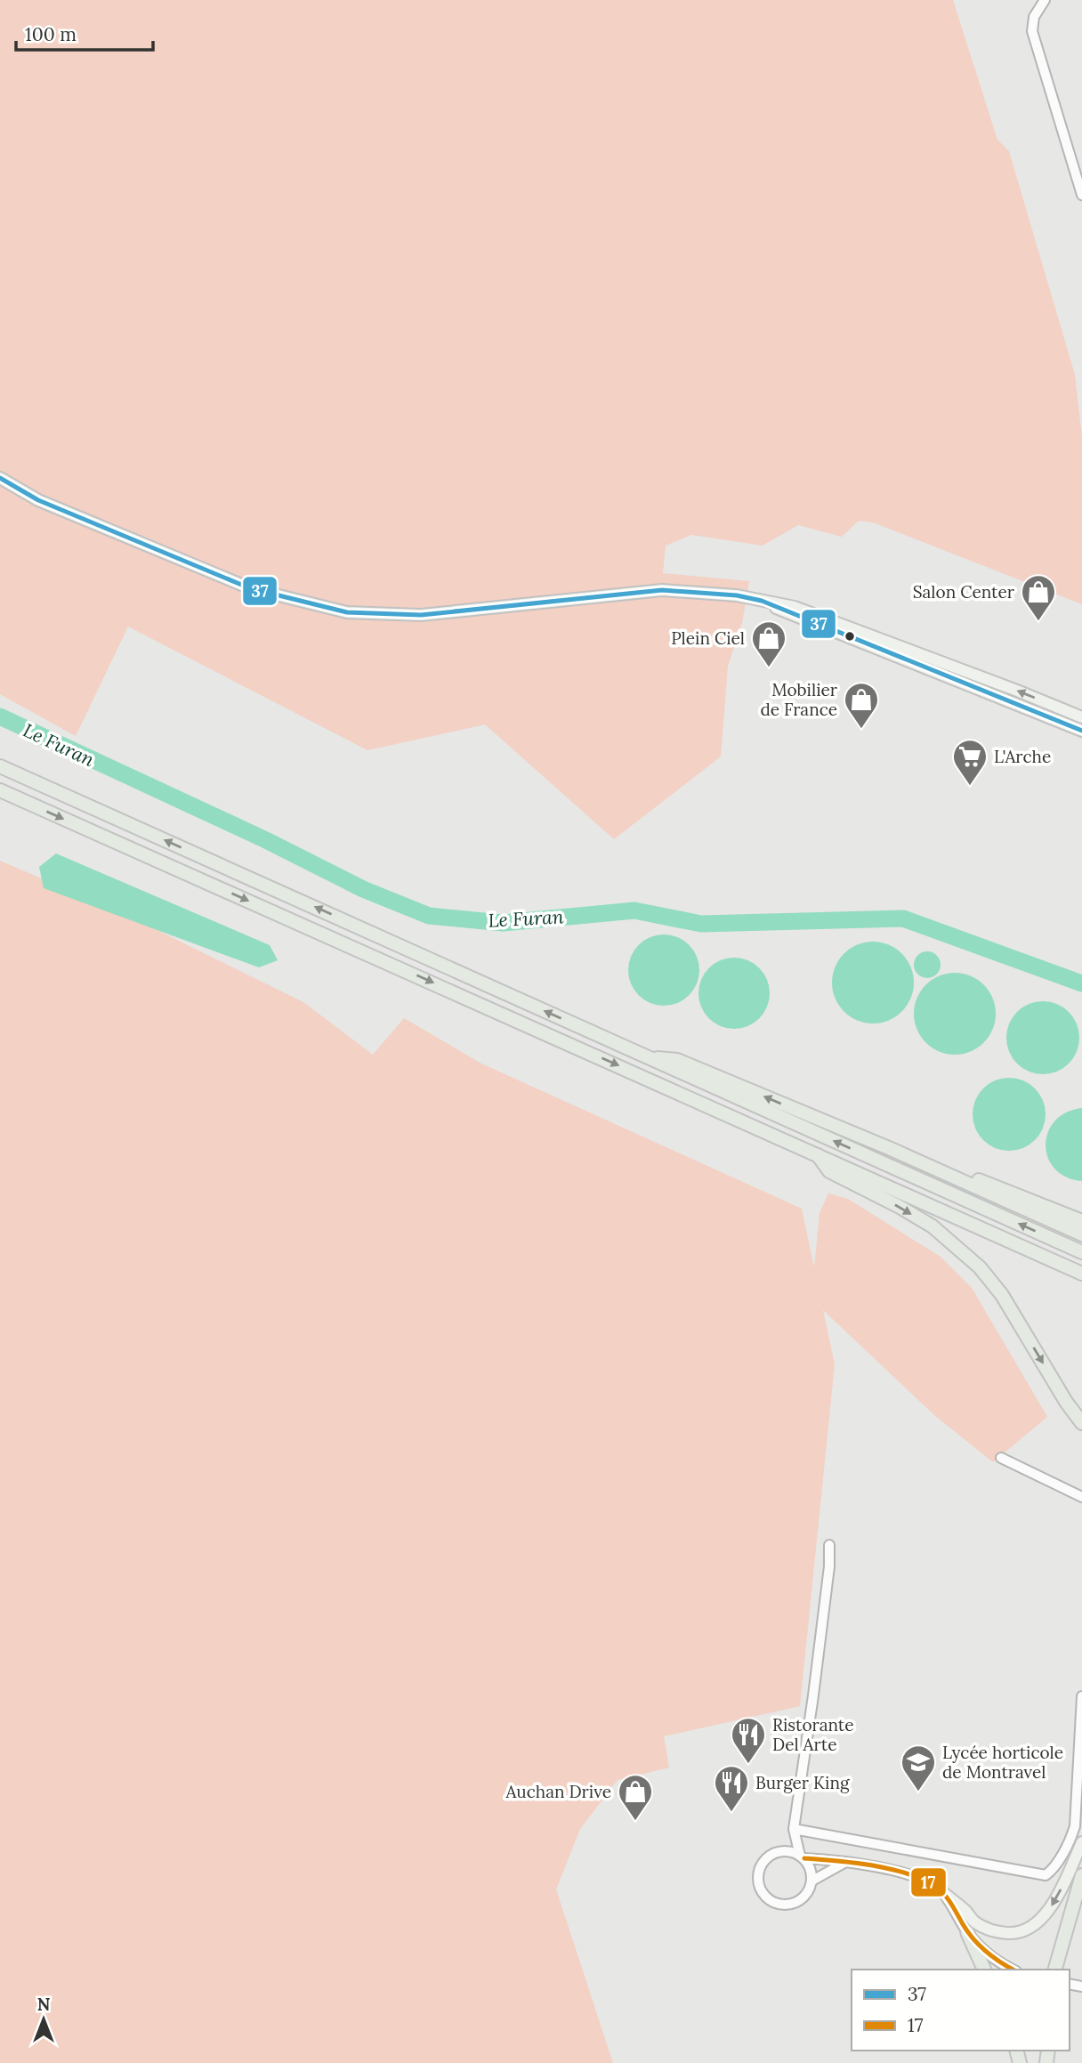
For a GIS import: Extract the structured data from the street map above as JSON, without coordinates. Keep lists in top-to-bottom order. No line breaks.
{"water":["Le Furan"],"places":{"shop":["Salon Center","Plein Ciel","Mobilier de France","Auchan Drive"],"supermarket":["L'Arche"],"restaurant":["Ristorante Del Arte","Burger King"],"school or university":["Lycée horticole de Montravel"]},"lines":["transit line 37","transit line 17"],"legend":["37","17"],"scale_bar":"100 m","north":"top"}
